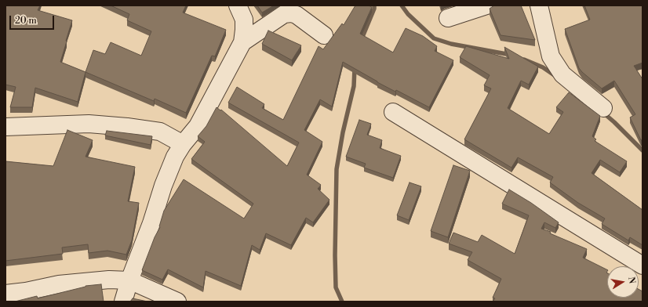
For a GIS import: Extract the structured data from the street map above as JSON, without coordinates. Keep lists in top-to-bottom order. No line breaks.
{"scale_bar":"20 m","north":"right"}
